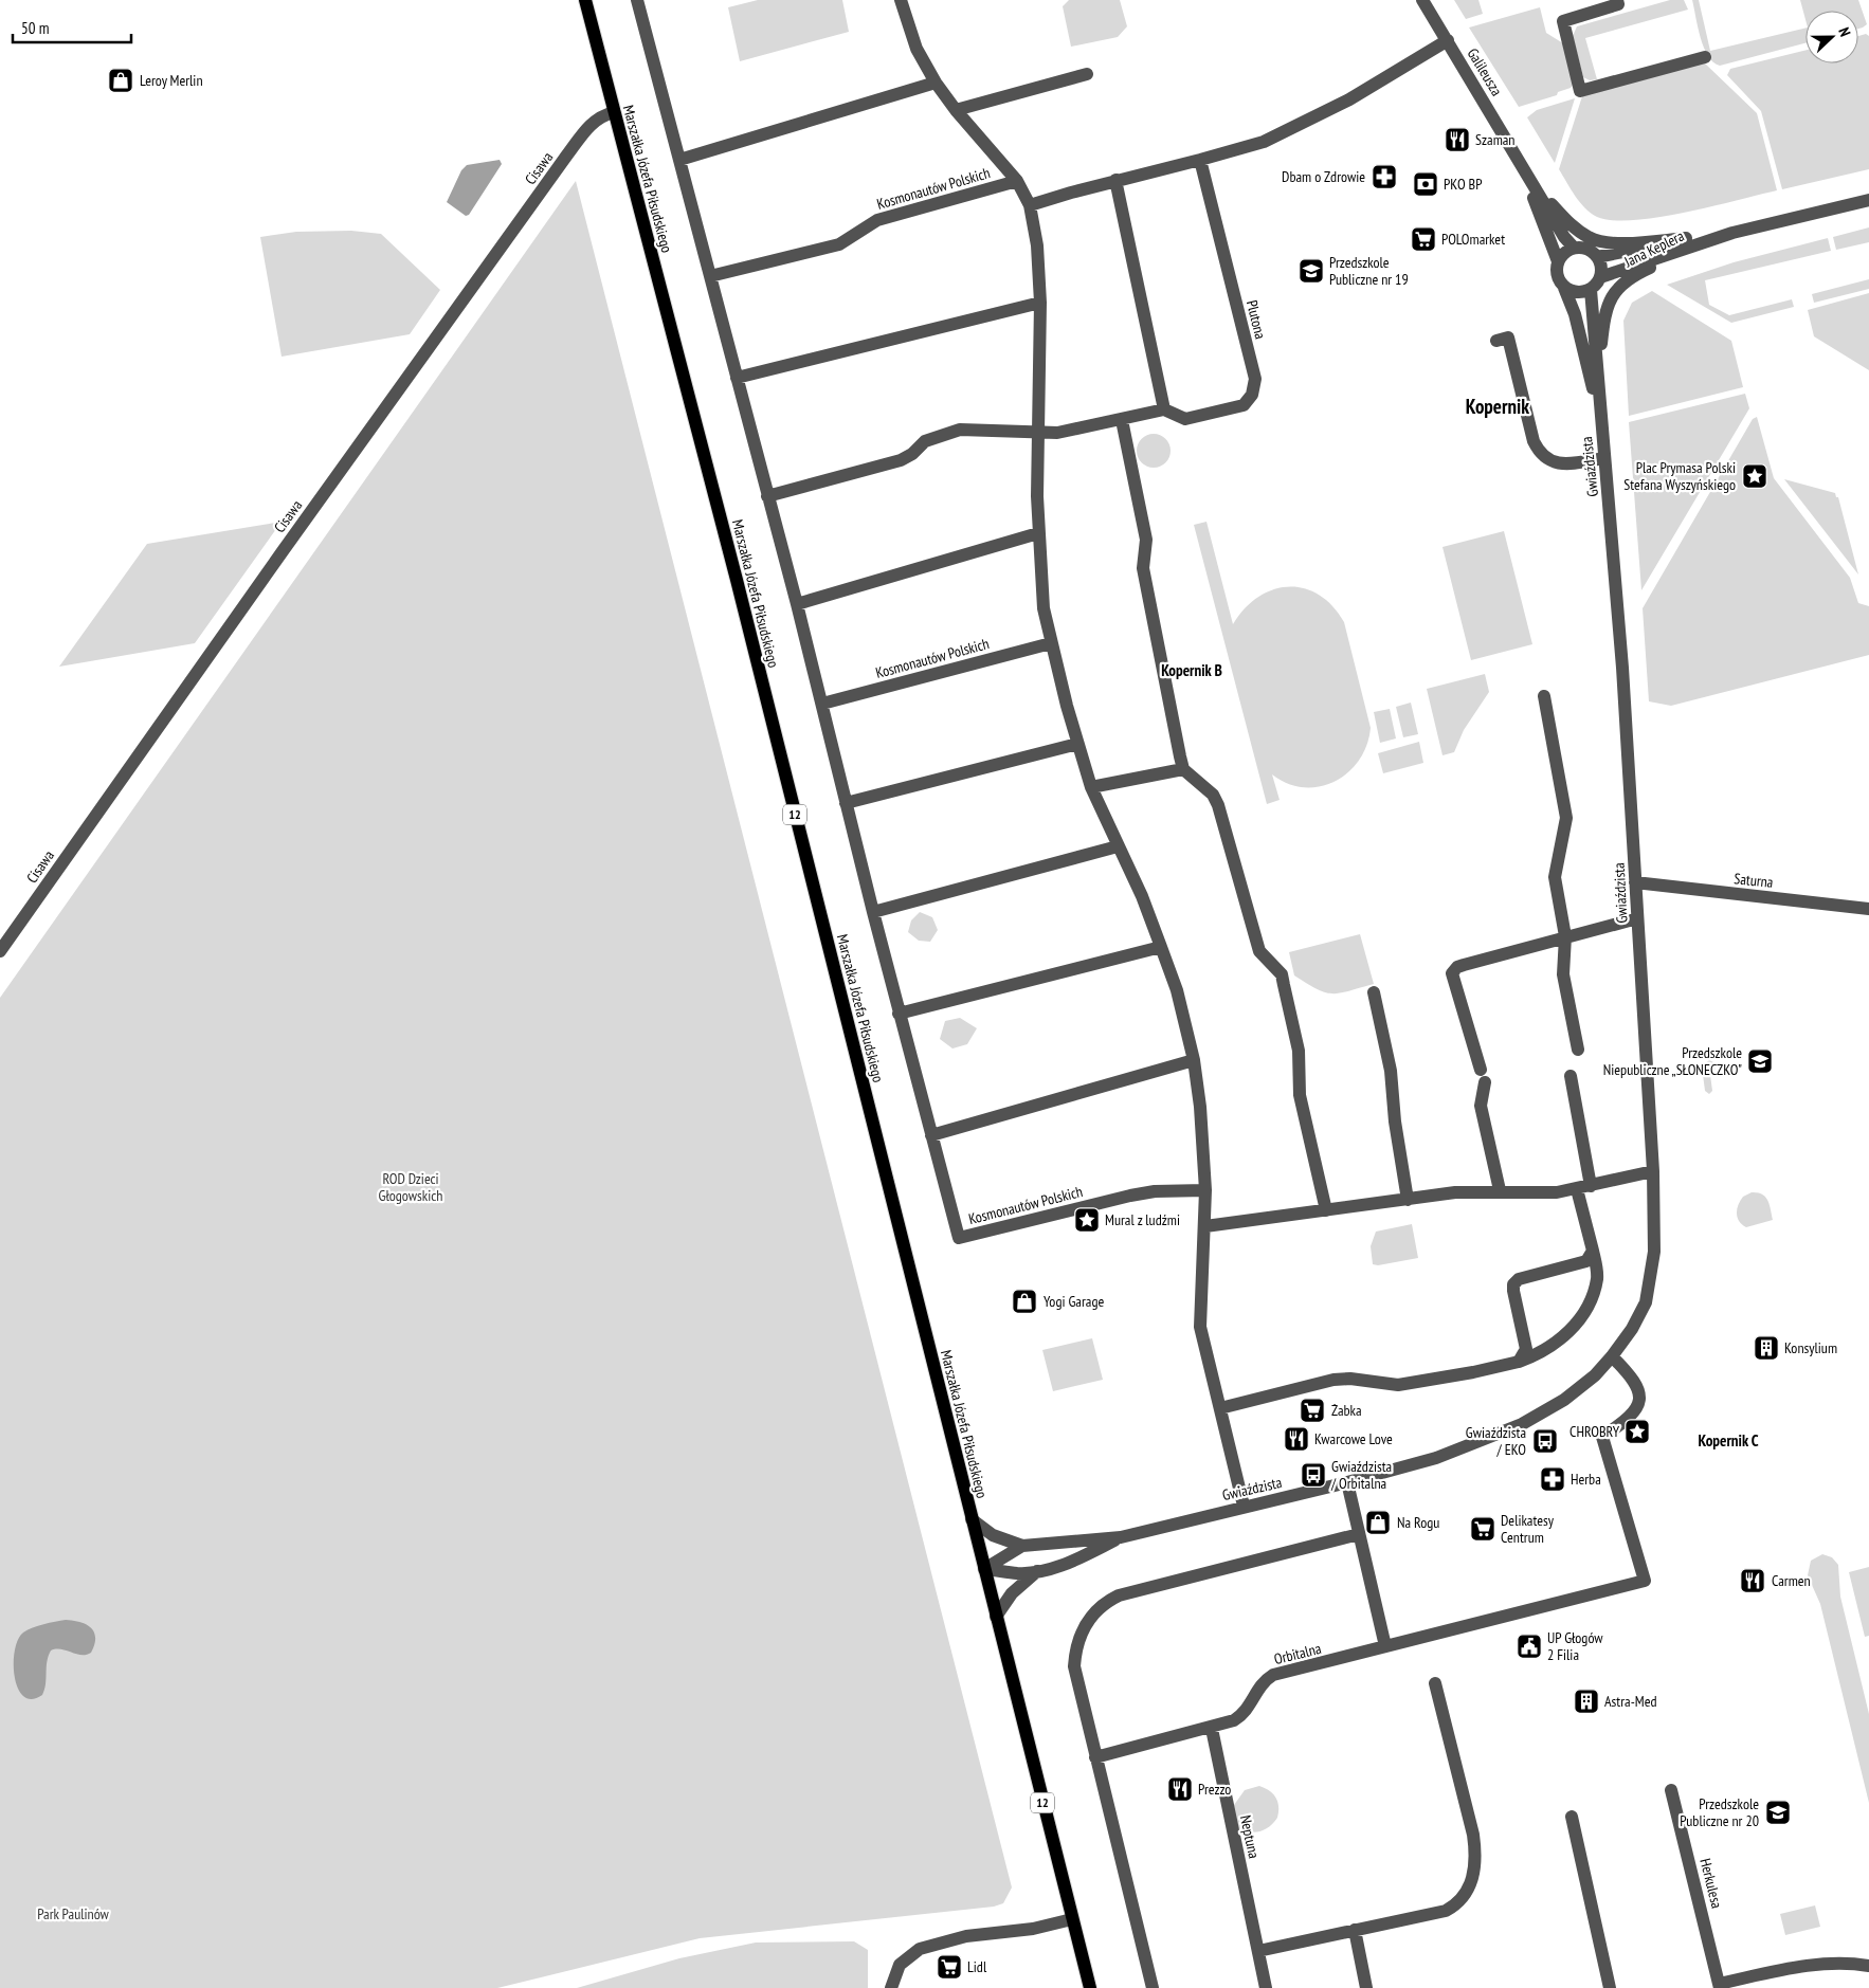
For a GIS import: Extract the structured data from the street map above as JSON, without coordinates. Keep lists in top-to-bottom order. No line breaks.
{"streets":{"main road":["Marszałka Józefa Piłsudskiego","12"],"street":["Galileusza","Cisawa","Kosmonautów Polskich","Jana Keplera","Plutona","Gwiaździsta","Saturna","Orbitalna","Neptuna","Herkulesa"]},"crossings":[["Galileusza","Jana Keplera"],["Galileusza","Gwiaździsta"],["Cisawa","Marszałka Józefa Piłsudskiego"],["Marszałka Józefa Piłsudskiego","Gwiaździsta"],["Kosmonautów Polskich","Gwiaździsta"],["Jana Keplera","Gwiaździsta"],["Gwiaździsta","Saturna"],["Orbitalna","Neptuna"]],"districts":["Kopernik","Kopernik B","Kopernik C"],"parks":["ROD Dzieci Głogowskich","Park Paulinów"],"places":{"shop":["Leroy Merlin","Yogi Garage","Na Rogu"],"restaurant":["Szaman","Kwarcowe Love","Carmen","Prezzo"],"pharmacy":["Dbam o Zdrowie","Herba"],"bank":["PKO BP"],"supermarket":["POLOmarket","Żabka","Delikatesy Centrum","Lidl"],"school or university":["Przedszkole Publiczne nr 19","Przedszkole Niepubliczne „SŁONECZKO\"","Przedszkole Publiczne nr 20"],"place":["Plac Prymasa Polski Stefana Wyszyńskiego","Mural z ludźmi","CHROBRY"],"building":["Konsylium","Astra-Med"],"bus stop":["Gwiaździsta / EKO","Gwiaździsta / Orbitalna"],"public building":["UP Głogów 2 Filia"]},"scale_bar":"50 m","north":"right"}
